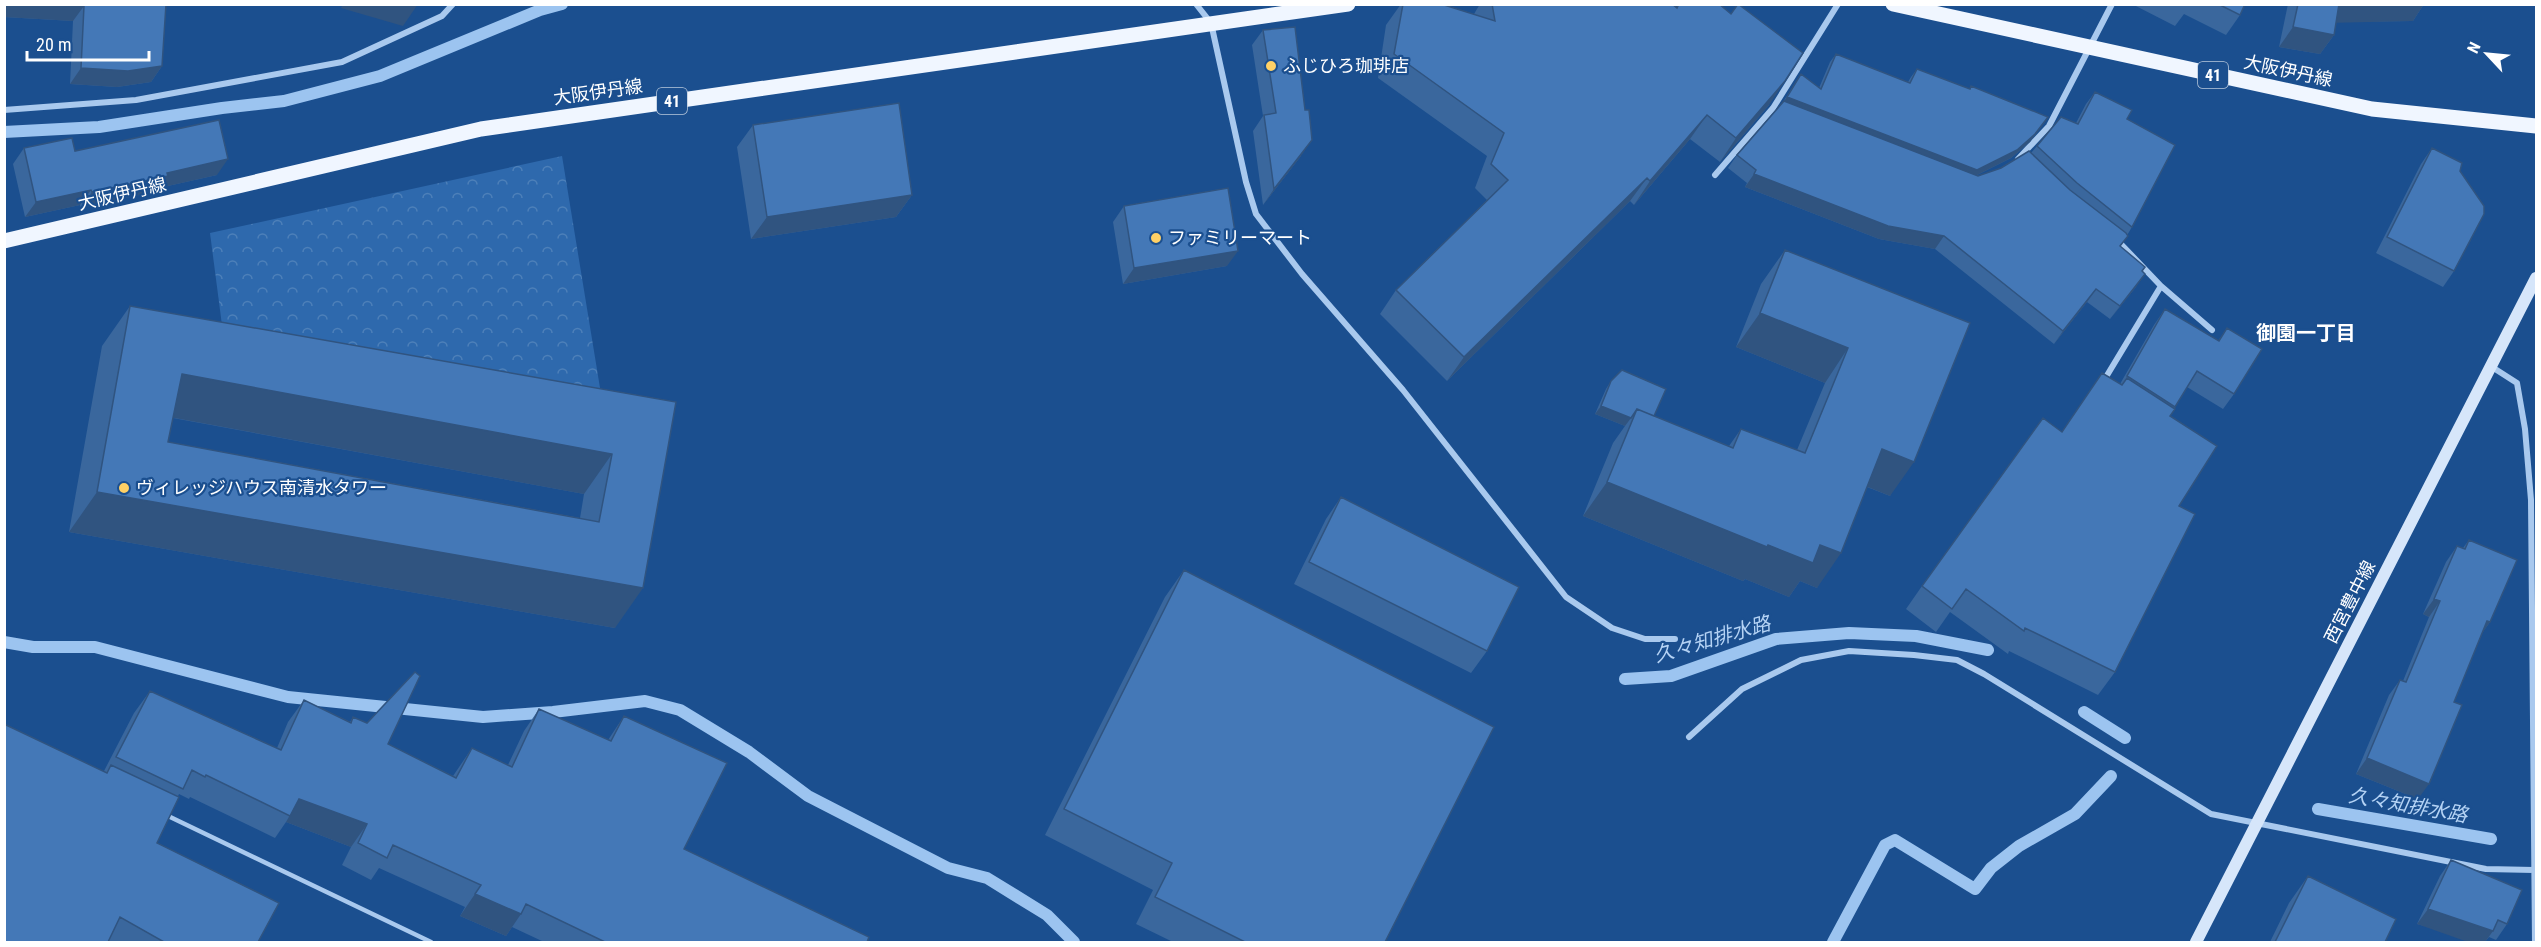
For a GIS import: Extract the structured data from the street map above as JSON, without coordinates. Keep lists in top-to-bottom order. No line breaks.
{"streets":{"main road":["大阪伊丹線","41","西宮豊中線"]},"districts":["御園一丁目"],"water":["久々知排水路"],"places":["ふじひろ珈琲店","ファミリーマート","ヴィレッジハウス南清水タワー"],"scale_bar":"20 m","north":"top left"}
